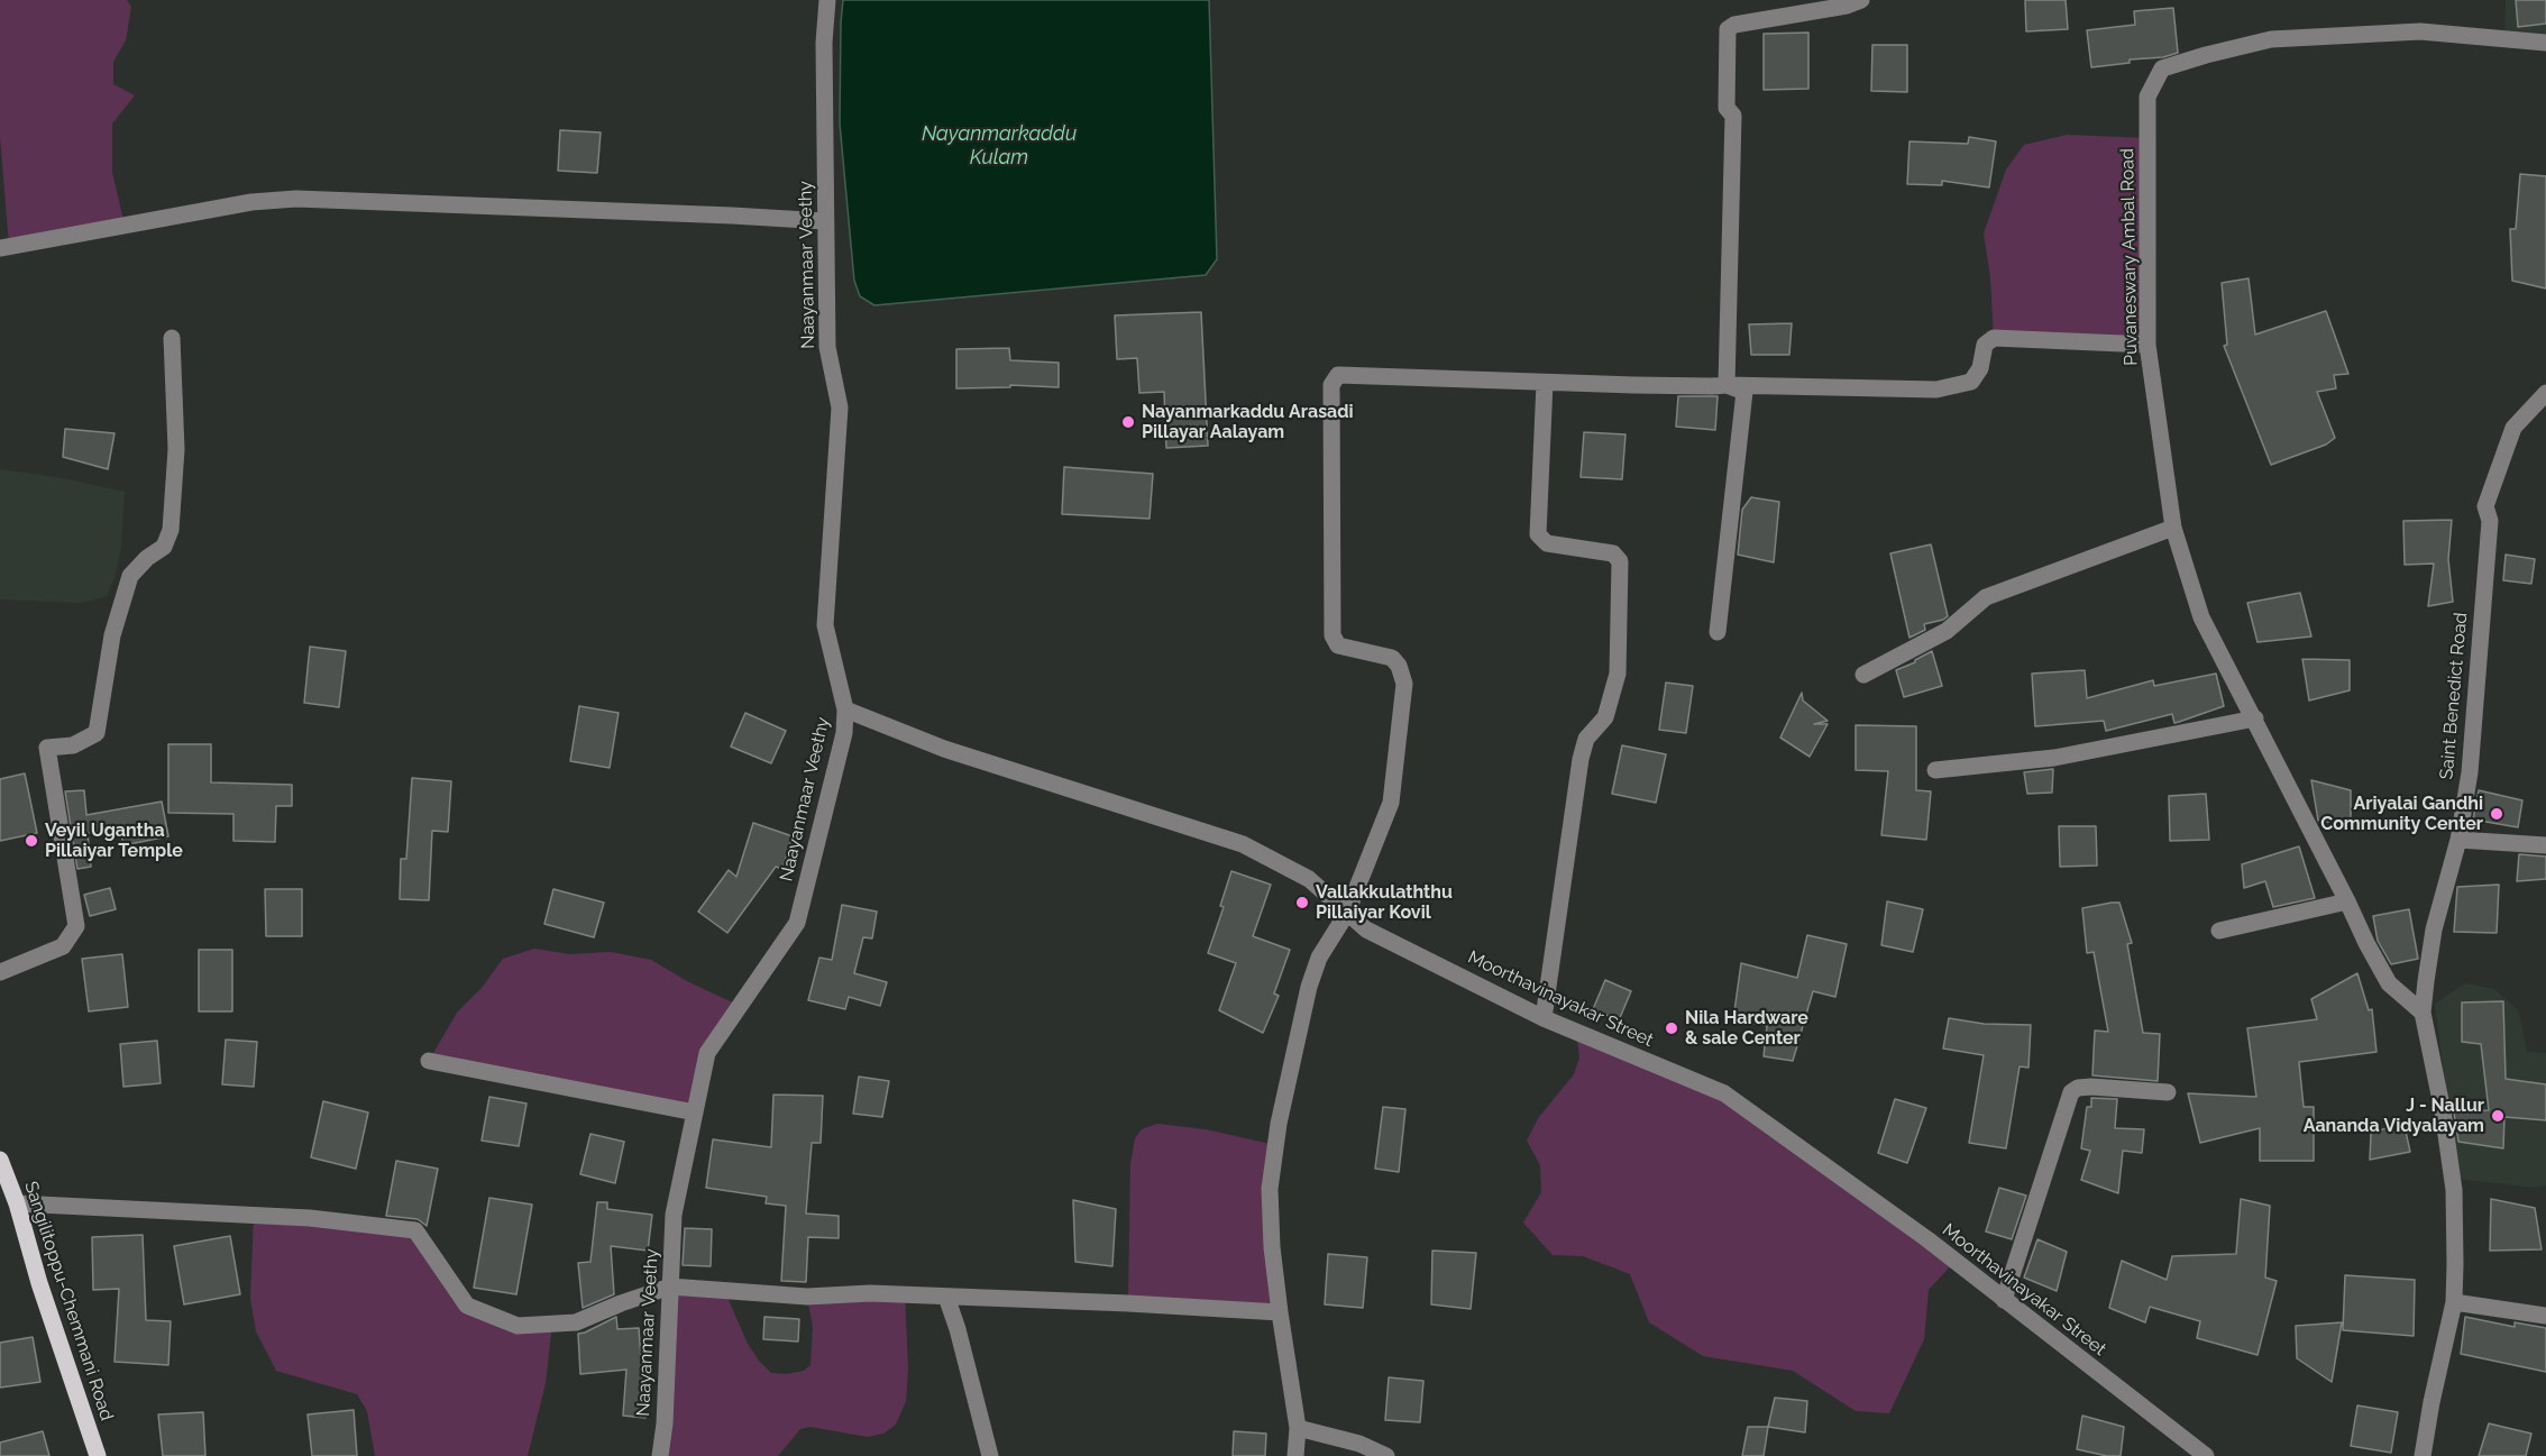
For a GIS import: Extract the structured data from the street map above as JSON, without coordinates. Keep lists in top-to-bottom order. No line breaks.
{"streets":{"main road":["Sangilitoppu-Chemmani Road"],"street":["Puvaneswary Ambal Road","Naayanmaar Veethy","Saint Benedict Road","Moorthavinayakar Street"]},"crossings":[["Puvaneswary Ambal Road","Saint Benedict Road"],["Naayanmaar Veethy","Moorthavinayakar Street"]],"water":["Nayanmarkaddu Kulam"],"places":["Nayanmarkaddu Arasadi Pillayar Aalayam","Ariyalai Gandhi Community Center","Veyil Ugantha Pillaiyar Temple","Vallakkulaththu Pillaiyar Kovil","Nila Hardware & sale Center","J - Nallur Aananda Vidyalayam"]}
